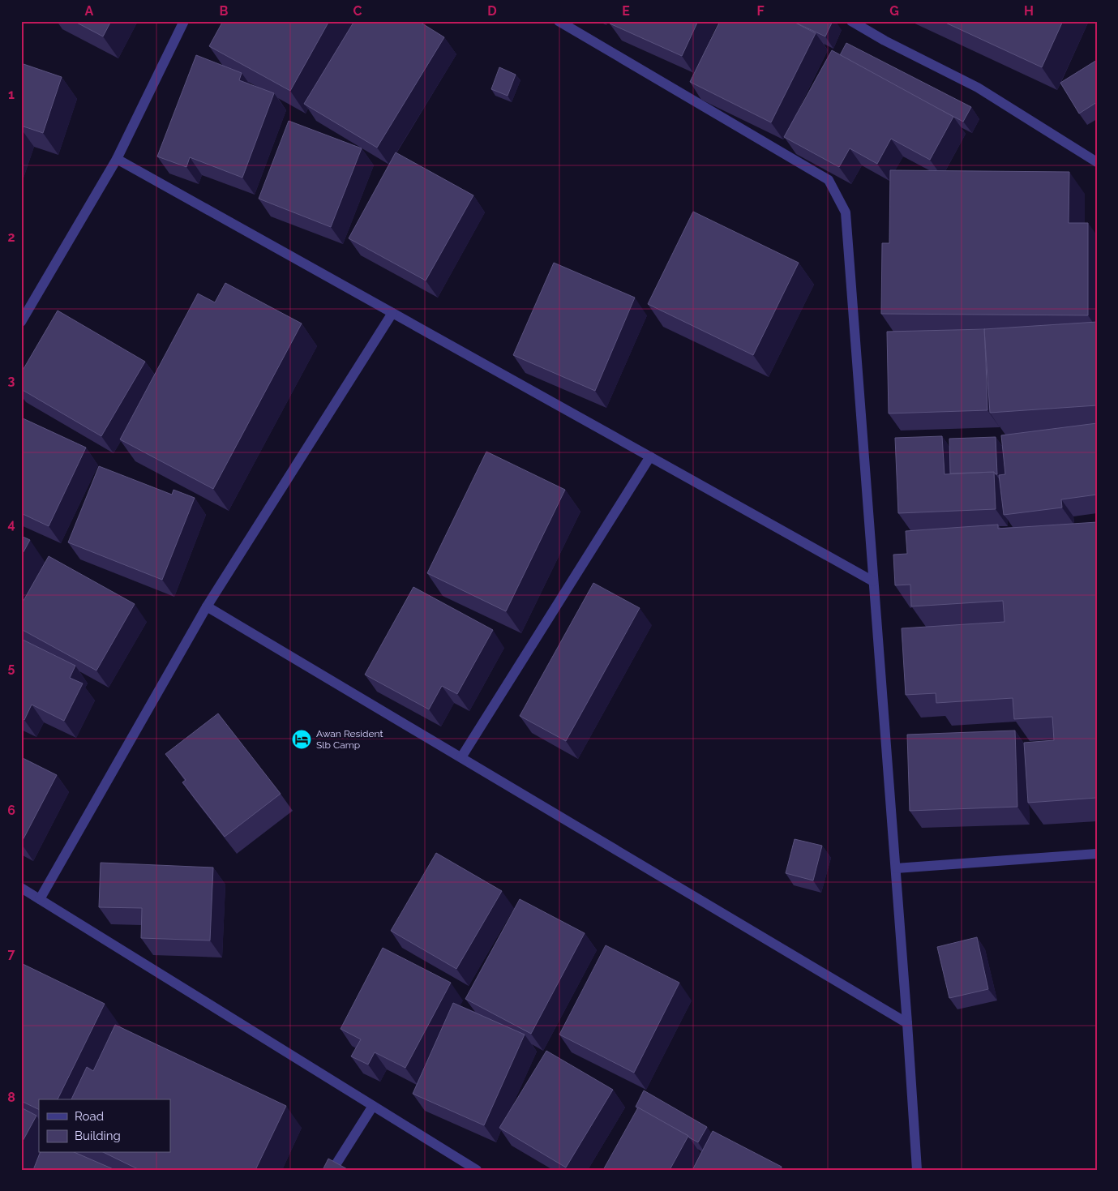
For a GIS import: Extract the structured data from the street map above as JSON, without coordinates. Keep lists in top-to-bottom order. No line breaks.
{"places":{"hotel":["Awan Resident Slb Camp"]},"legend":["Road","Building"],"grid":{"columns":["A","B","C","D","E","F","G","H"],"rows":["1","2","3","4","5","6","7","8"]}}
